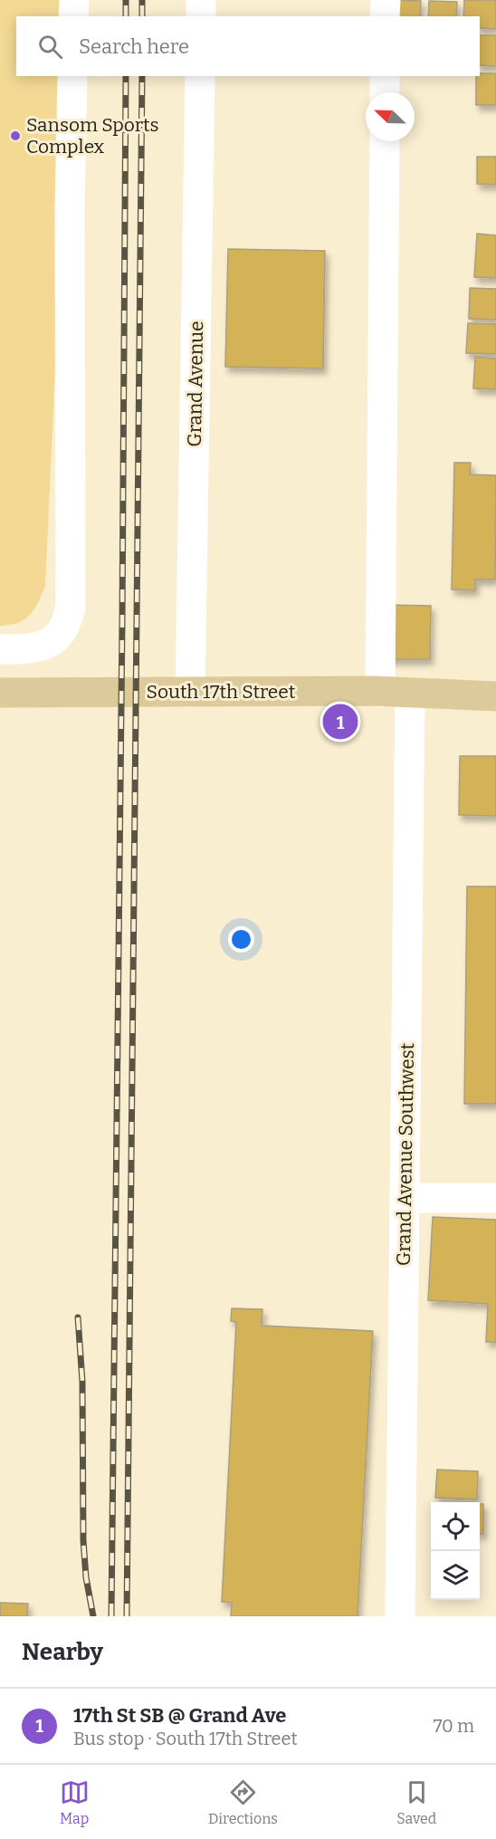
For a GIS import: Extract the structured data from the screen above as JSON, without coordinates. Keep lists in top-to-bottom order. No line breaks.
{"streets":{"main road":["South 17th Street"],"street":["Grand Avenue","Grand Avenue Southwest"]},"crossings":[["Grand Avenue","South 17th Street"],["South 17th Street","Grand Avenue Southwest"]],"places":["Sansom Sports Complex"],"north":"top left","page":{"search":"Search here","pins":"1","heading":"Nearby","list":[{"mark":"1","name":"17th St SB @ Grand Ave","note":"Bus stop · South 17th Street","value":"70 m"}],"nav":["Map","Directions","Saved"]}}
